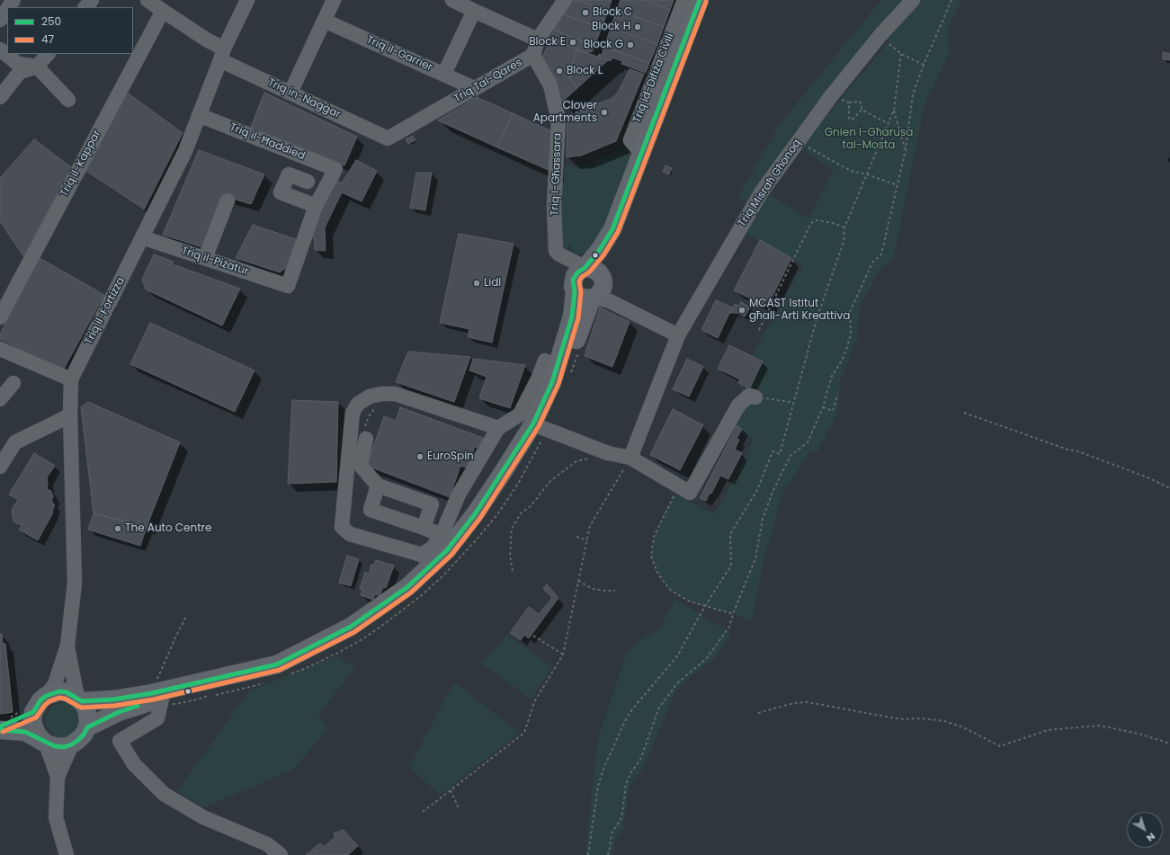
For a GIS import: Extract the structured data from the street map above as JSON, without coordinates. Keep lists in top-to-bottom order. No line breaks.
{"streets":{"main road":["Triq id-Difiża Ċivili"],"street":["Triq il-Ġarrier","Triq Tal-Qares","Triq in-Naġġar","Triq il-Ħaddied","Triq il-Kappar","Triq l-Għassara","Triq Misraħ Għonoq","Triq il-Piżatur","Triq il-Fortizza"]},"crossings":[["Triq il-Ġarrier","Triq Tal-Qares"],["Triq id-Difiża Ċivili","Triq l-Għassara"],["Triq id-Difiża Ċivili","Triq il-Fortizza"],["Triq Tal-Qares","Triq in-Naġġar"],["Triq Tal-Qares","Triq l-Għassara"],["Triq in-Naġġar","Triq il-Kappar"],["Triq in-Naġġar","Triq il-Fortizza"],["Triq il-Ħaddied","Triq il-Piżatur"],["Triq il-Ħaddied","Triq il-Fortizza"],["Triq il-Piżatur","Triq il-Fortizza"]],"parks":["Ġnien l-Għarusa tal-Mosta"],"places":["Block C","Block H","Block E","Block G","Block L","Clover Apartments","Lidl","MCAST Istitut għall-Arti Kreattiva","EuroSpin","The Auto Centre"],"lines":["transit line 250","transit line 47"],"legend":["250","47"],"north":"bottom right"}
